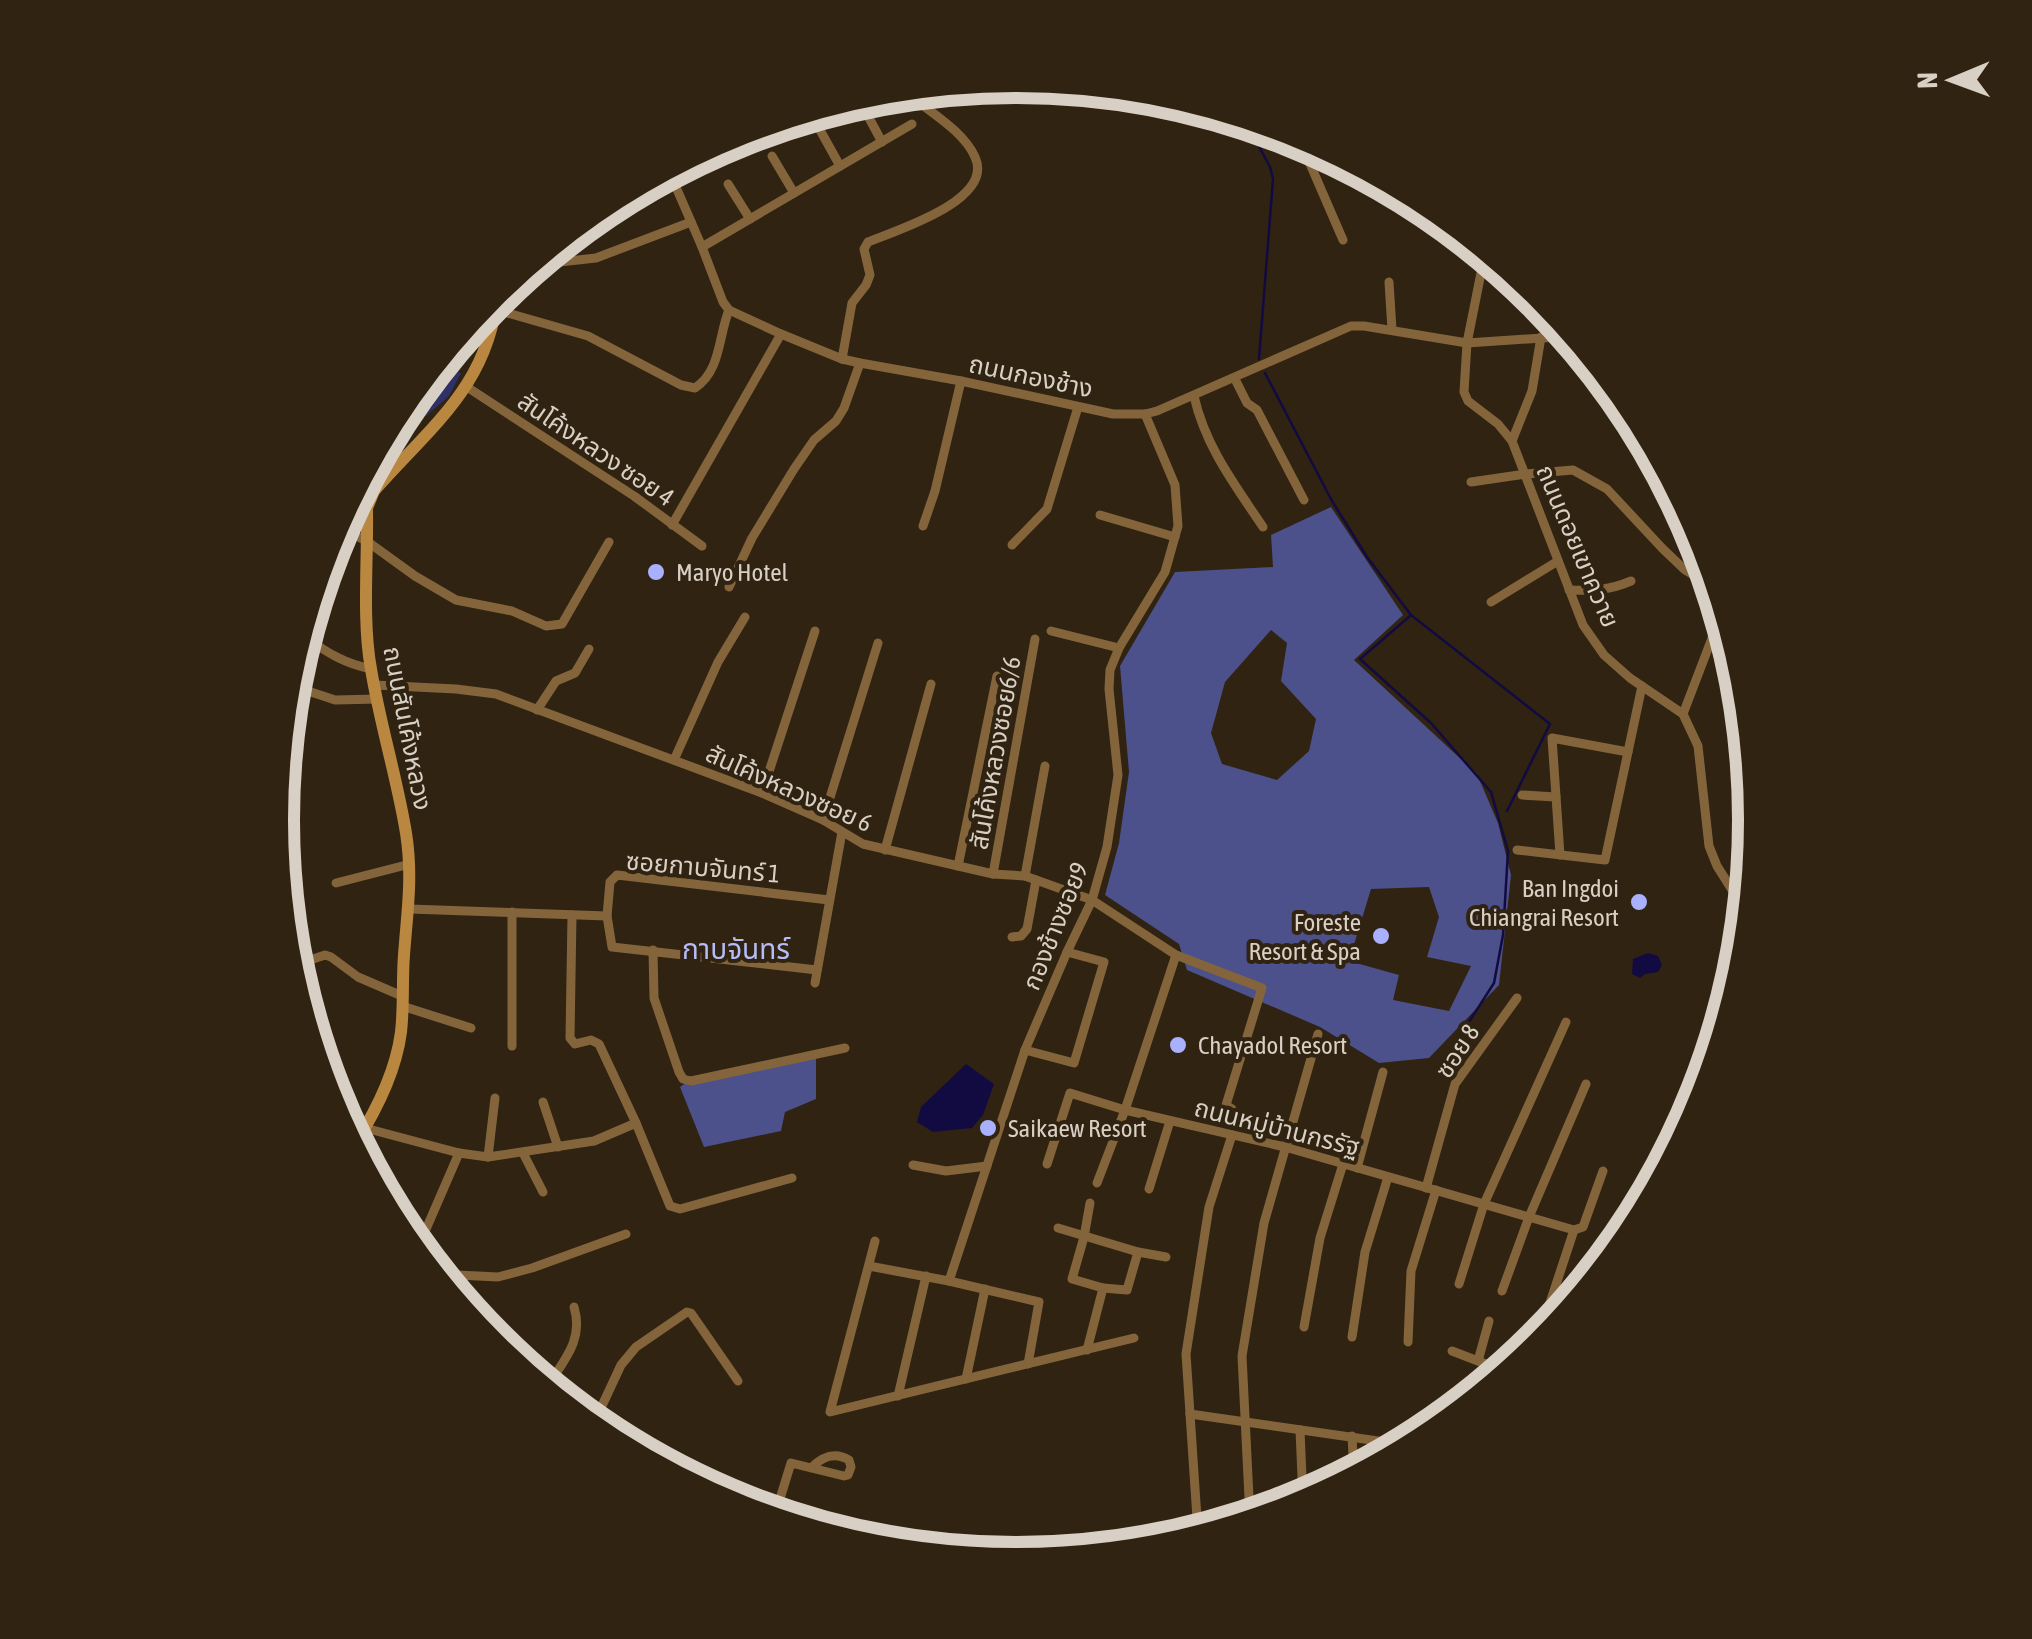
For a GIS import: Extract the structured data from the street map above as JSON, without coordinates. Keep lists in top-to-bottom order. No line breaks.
{"streets":{"street":["ถนนกองช้าง","สันโค้งหลวง ซอย 4","ถนนดอยเขาควาย","ถนนสันโค้งหลวง","สันโค้งหลวงซอย6/6","สันโค้งหลวงซอย 6","ซอยกาบจันทร์ 1","กองช้างซอย9","ซอย 8","ถนนหมู่บ้านกรรัฐ"]},"crossings":[["ถนนกองช้าง","ถนนดอยเขาควาย"],["ถนนกองช้าง","กองช้างซอย9"],["สันโค้งหลวง ซอย 4","ถนนสันโค้งหลวง"],["ถนนสันโค้งหลวง","สันโค้งหลวงซอย 6"],["สันโค้งหลวงซอย6/6","สันโค้งหลวงซอย 6"],["สันโค้งหลวงซอย 6","กองช้างซอย9"],["ซอย 8","ถนนหมู่บ้านกรรัฐ"]],"districts":["กาบจันทร์"],"places":["Maryo Hotel","Ban Ingdoi Chiangrai Resort","Foreste Resort & Spa","Chayadol Resort","Saikaew Resort"],"north":"left"}
